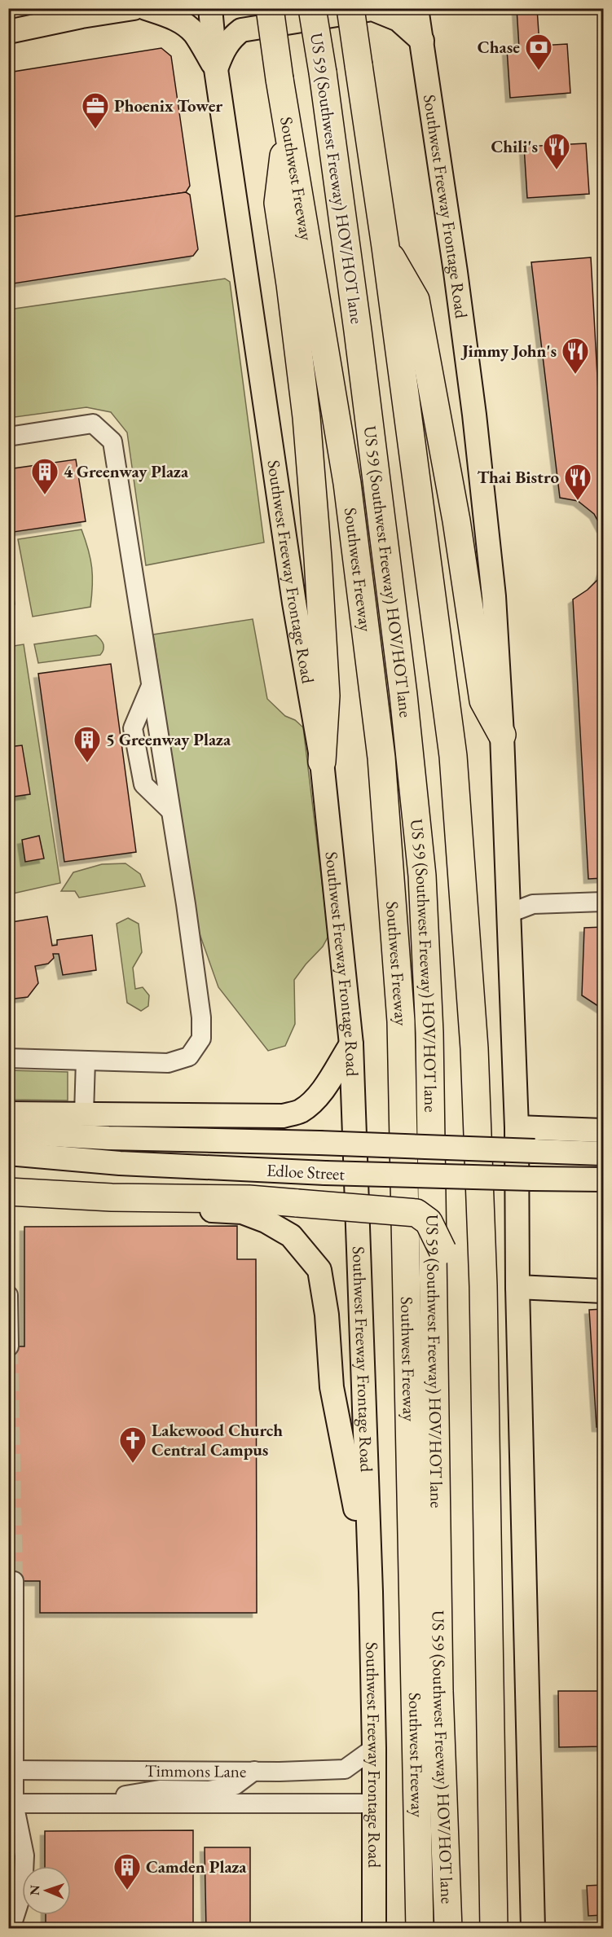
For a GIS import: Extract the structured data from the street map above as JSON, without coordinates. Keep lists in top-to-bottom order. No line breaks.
{"streets":{"highway":["US 59 (Southwest Freeway) HOV/HOT lane","Southwest Freeway"],"main road":["Southwest Freeway Frontage Road","Edloe Street"],"street":["Timmons Lane"]},"crossings":[["Southwest Freeway Frontage Road","Timmons Lane"]],"places":{"bank":["Chase"],"office":["Phoenix Tower"],"restaurant":["Chili's","Jimmy John's","Thai Bistro"],"building":["4 Greenway Plaza","5 Greenway Plaza","Camden Plaza"],"church":["Lakewood Church Central Campus"]},"north":"left"}
